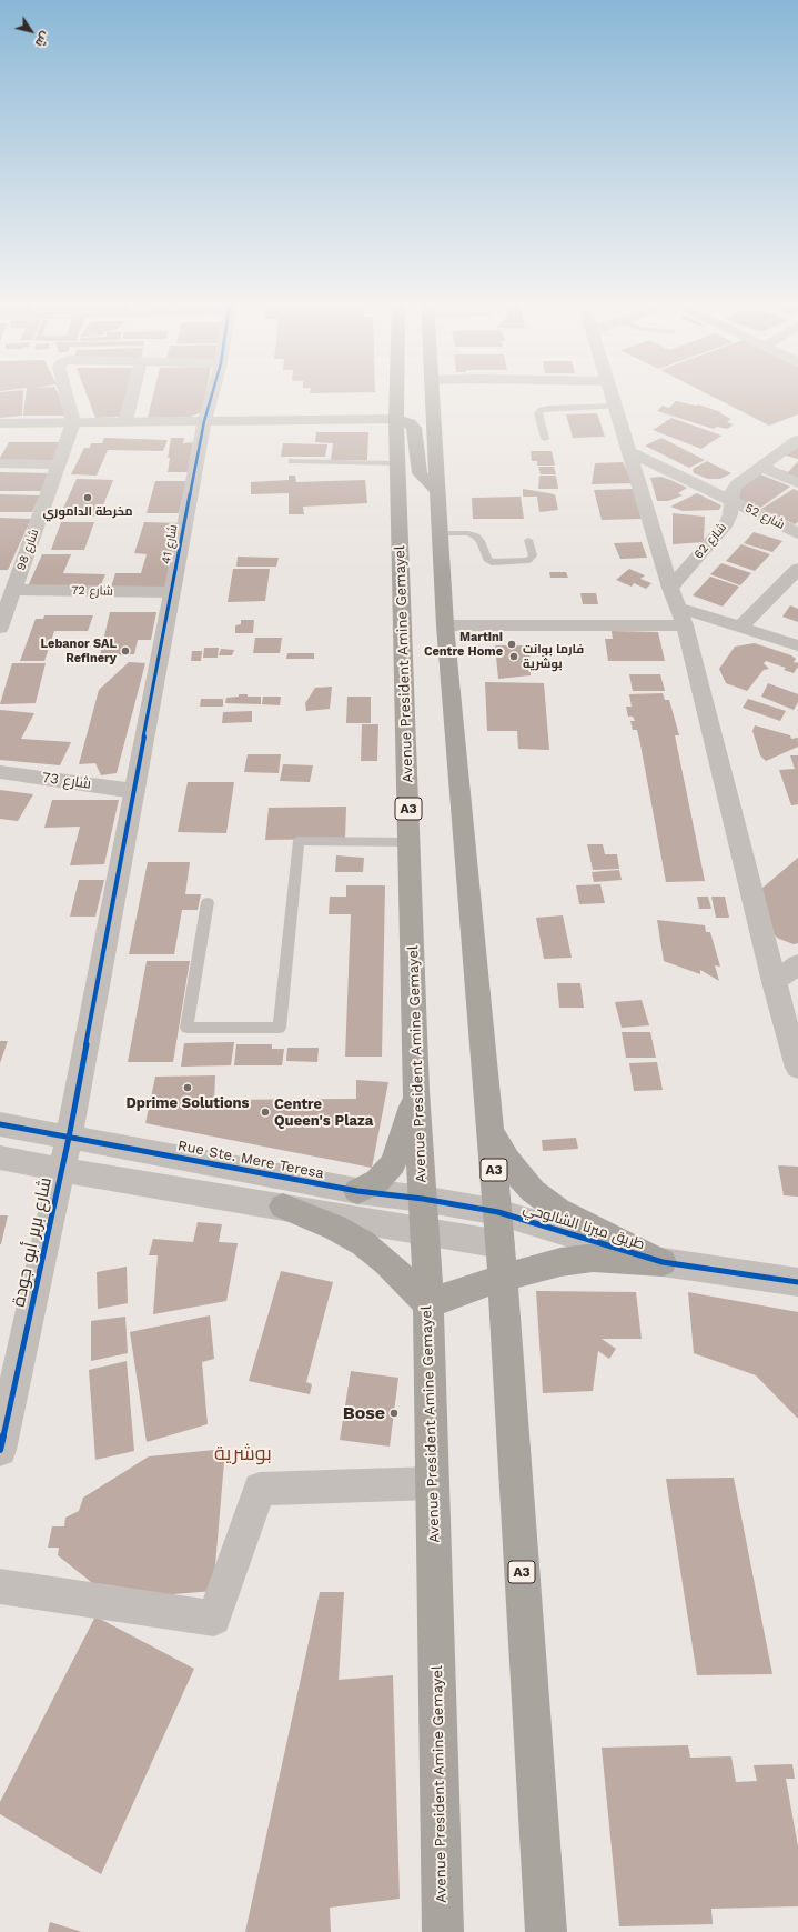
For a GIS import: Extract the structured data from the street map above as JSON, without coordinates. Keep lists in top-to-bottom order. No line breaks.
{"streets":{"highway":["Avenue President Amine Gemayel","A3"],"street":["شارع 52","شارع 62","شارع 41","شارع 98","شارع 72","شارع 73","Rue Ste. Mere Teresa","طريق ميرنا الشالوحي","شارع بربر أبو جودة"]},"crossings":[["شارع 52","شارع 62"],["شارع 41","شارع 72"],["شارع 41","شارع 73"],["شارع 41","Rue Ste. Mere Teresa"],["شارع 41","شارع بربر أبو جودة"],["شارع 98","شارع 72"],["Avenue President Amine Gemayel","Rue Ste. Mere Teresa"],["A3","Rue Ste. Mere Teresa"],["A3","طريق ميرنا الشالوحي"],["Rue Ste. Mere Teresa","طريق ميرنا الشالوحي"],["Rue Ste. Mere Teresa","شارع بربر أبو جودة"]],"districts":["بوشرية"],"places":["مخرطة الداموري","Martini Centre Home","Lebanor SAL Refinery","فارما بوانت بوشرية","Dprime Solutions","Centre Queen's Plaza","Bose"],"north":"bottom right"}
